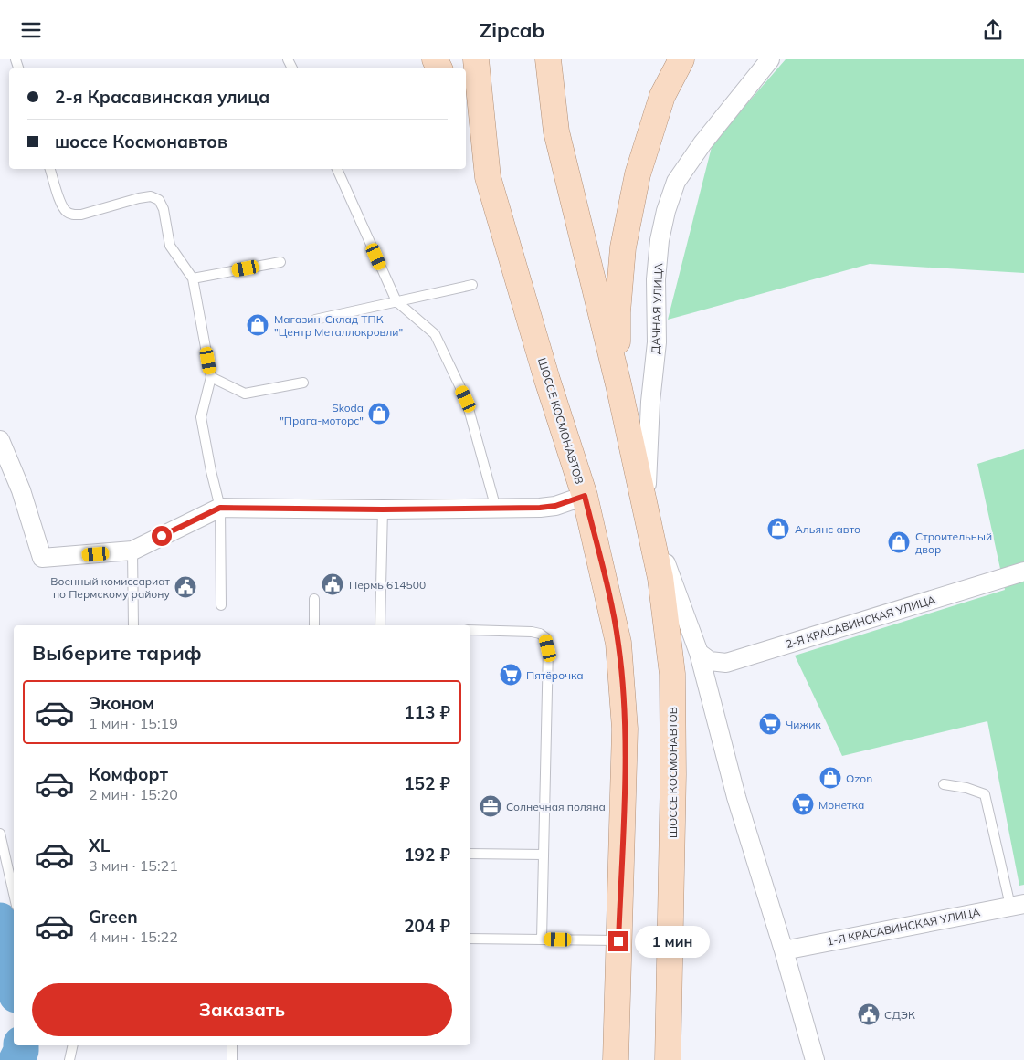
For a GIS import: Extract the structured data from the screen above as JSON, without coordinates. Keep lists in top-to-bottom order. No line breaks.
{"streets":{"main road":["ШОССЕ КОСМОНАВТОВ"],"street":["ДАЧНАЯ УЛИЦА","2-Я КРАСАВИНСКАЯ УЛИЦА","1-Я КРАСАВИНСКАЯ УЛИЦА"]},"crossings":[["ДАЧНАЯ УЛИЦА","ШОССЕ КОСМОНАВТОВ"]],"places":{"shop":["Магазин-Склад ТПК \"Центр Металлокровли\"","Skoda \"Прага-моторс\"","Альянс авто","Строительный двор","Ozon"],"public building":["Пермь 614500","Военный комиссариат по Пермскому району","СДЭК"],"supermarket":["Пятёрочка","Чижик","Монетка"],"office":["Солнечная поляна"]},"page":{"header":"Zipcab","banner":["2-я Красавинская улица","шоссе Космонавтов"],"heading":"Выберите тариф","list":[{"name":"Эконом","note":"1 мин · 15:19","value":"113 ₽"},{"name":"Комфорт","note":"2 мин · 15:20","value":"152 ₽"},{"name":"XL","note":"3 мин · 15:21","value":"192 ₽"},{"name":"Green","note":"4 мин · 15:22","value":"204 ₽"}],"bubble":"1 мин","buttons":"Заказать"}}
